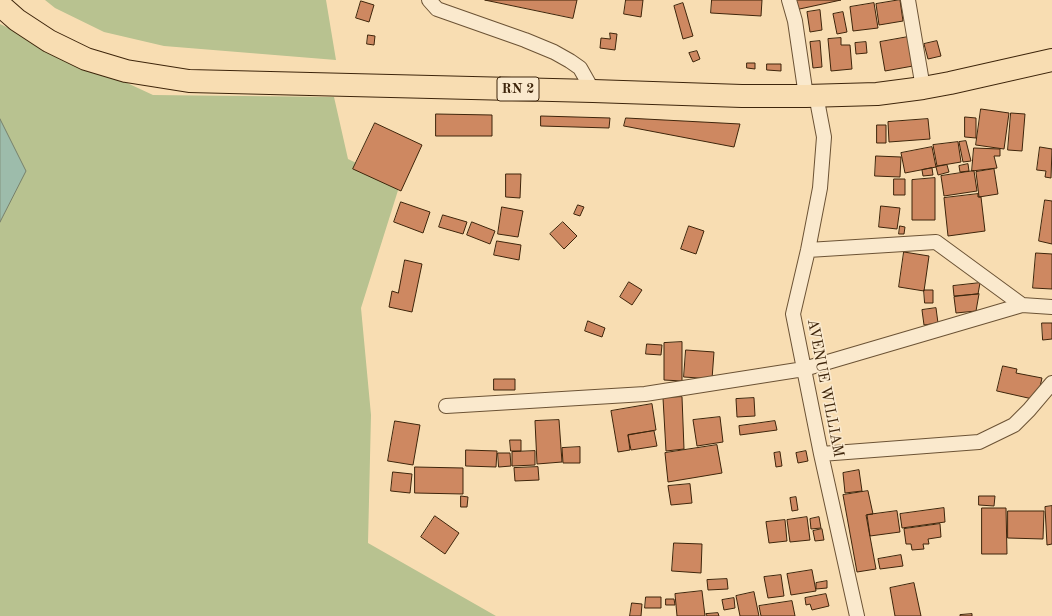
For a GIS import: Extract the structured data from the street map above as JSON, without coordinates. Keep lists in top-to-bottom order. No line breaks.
{"streets":{"highway":["RN 2"],"street":["AVENUE WILLIAM"]},"crossings":[["RN 2","AVENUE WILLIAM"]]}
